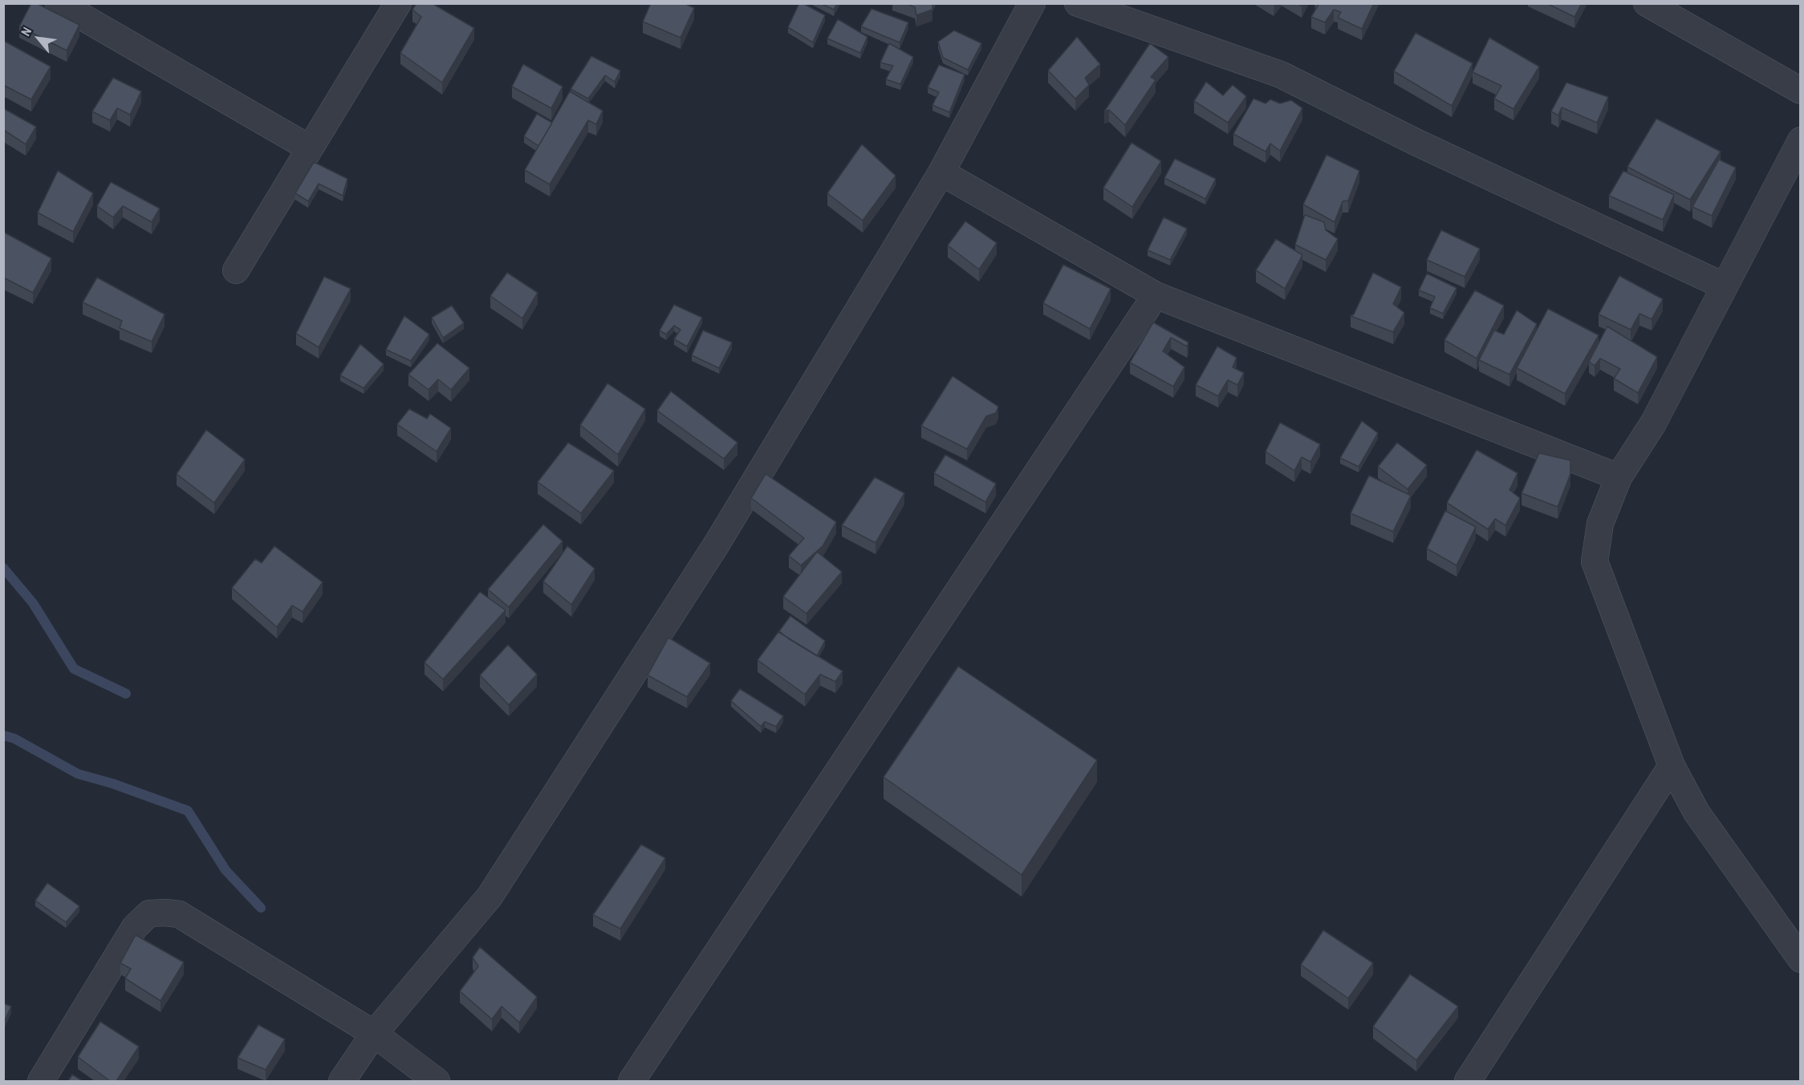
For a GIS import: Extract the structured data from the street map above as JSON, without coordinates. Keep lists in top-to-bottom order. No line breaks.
{"north":"top left"}
